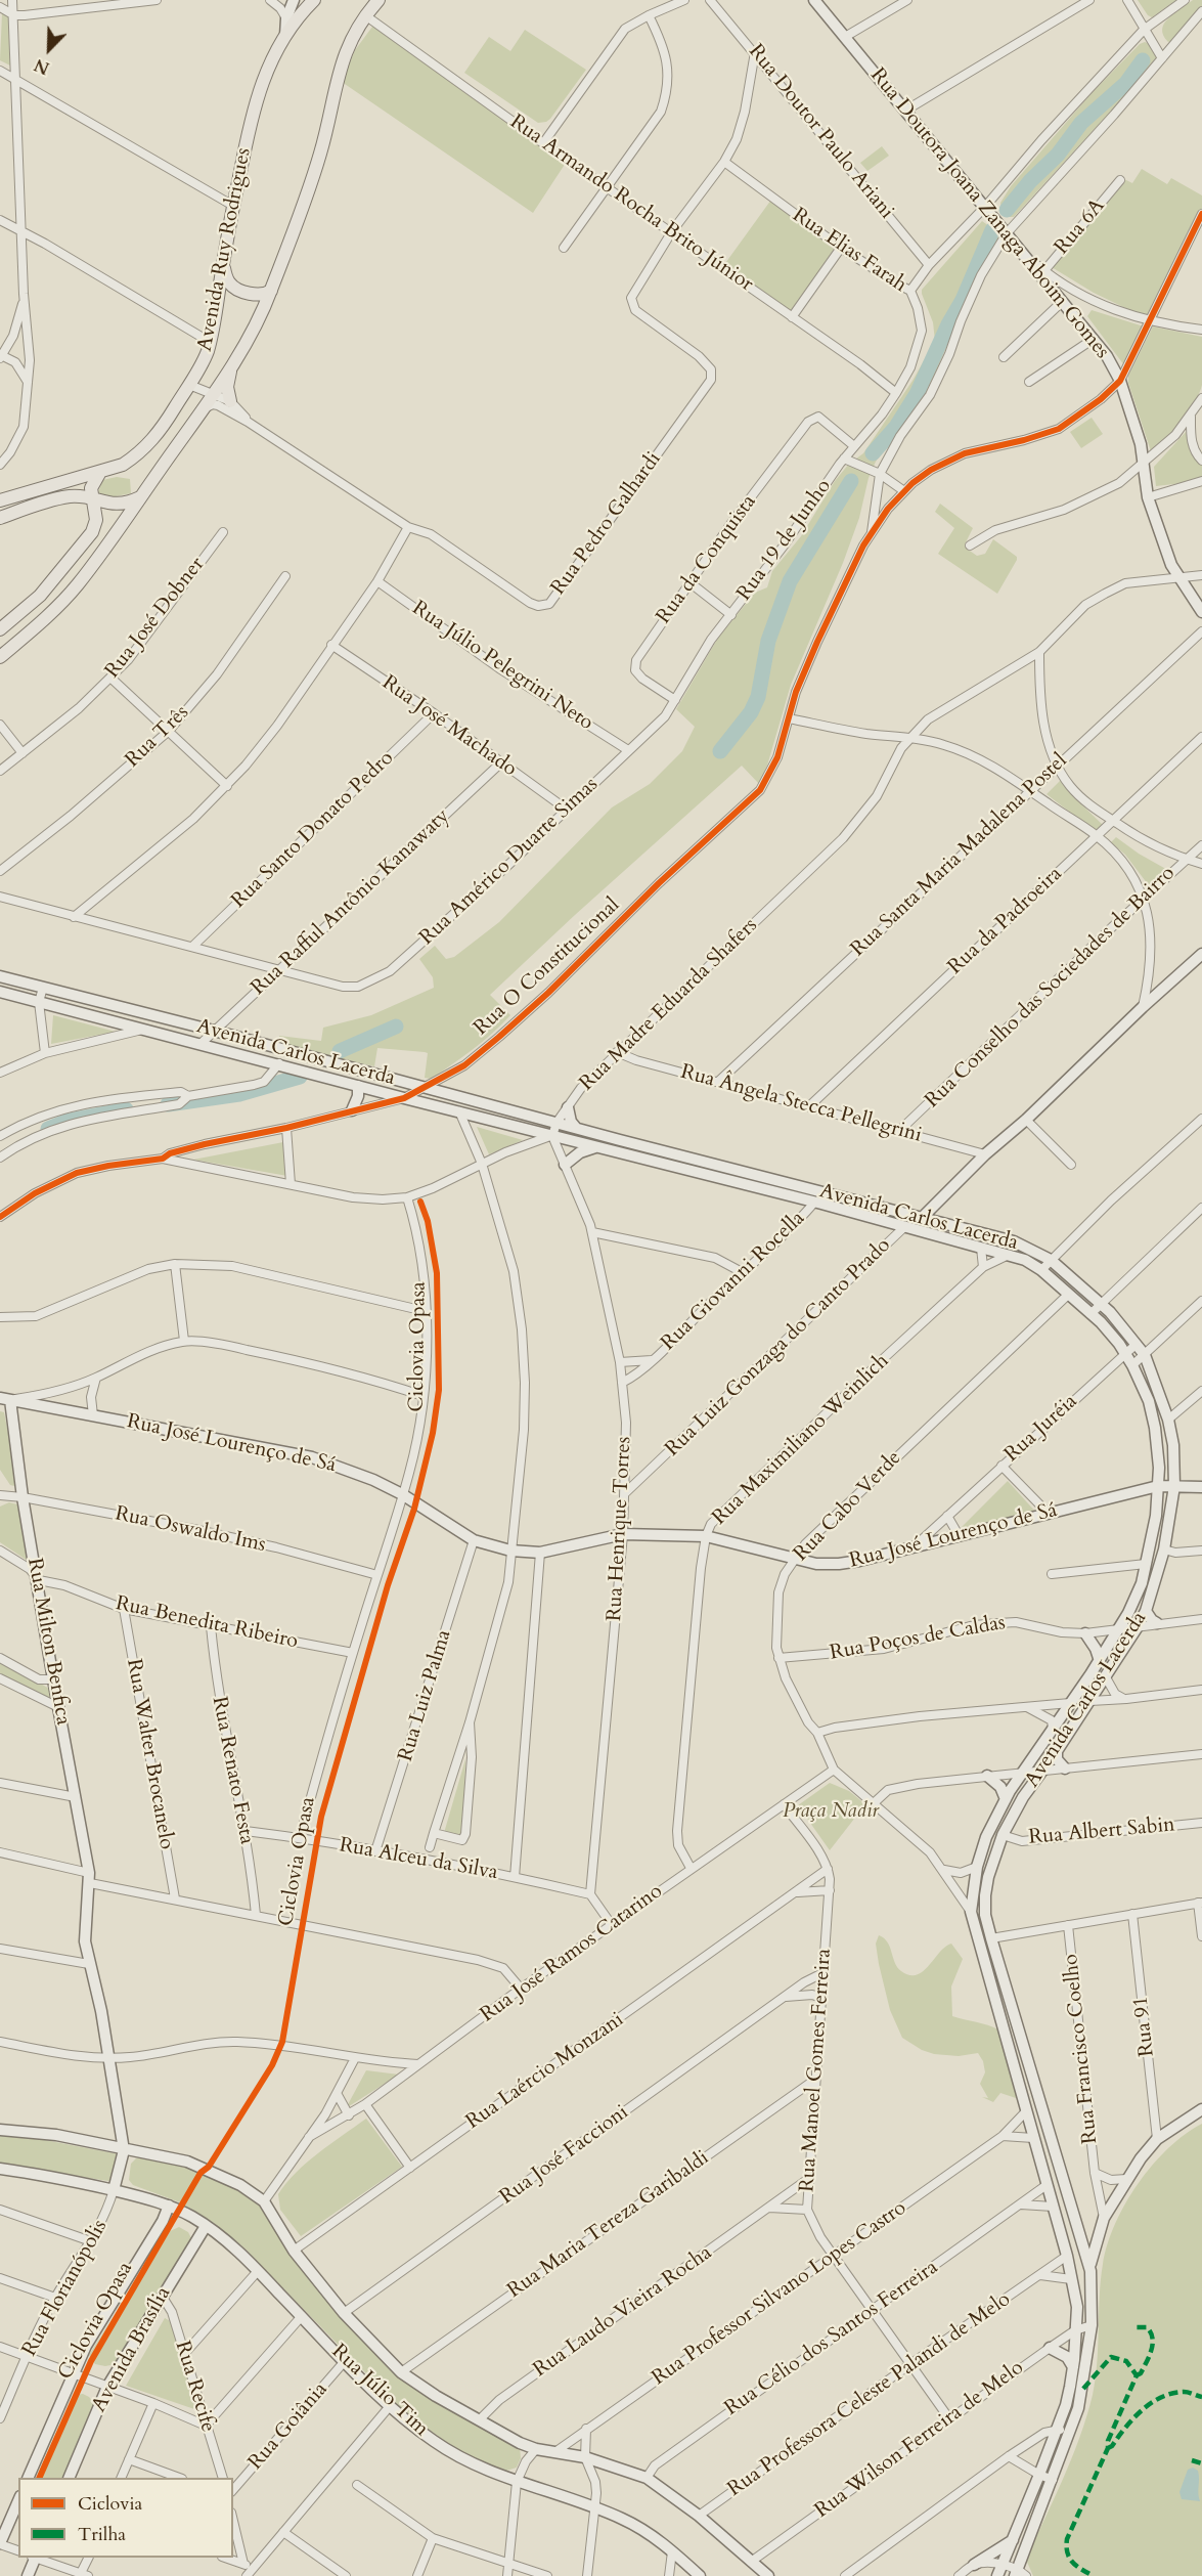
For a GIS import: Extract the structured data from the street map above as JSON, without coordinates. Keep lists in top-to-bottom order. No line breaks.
{"streets":{"main road":["Rua Doutora Joana Zanaga Aboim Gomes","Avenida Ruy Rodrigues","Avenida Carlos Lacerda","Rua Luiz Gonzaga do Canto Prado","Rua José Lourenço de Sá","Rua Milton Benfica","Avenida Brasília","Rua Júlio Tim"],"street":["Rua Doutor Paulo Ariani","Rua Armando Rocha Brito Júnior","Rua 6A","Rua Elias Farah","Rua Pedro Galhardi","Rua 19 de Junho","Rua da Conquista","Rua José Dobner","Rua Júlio Pelegrini Neto","Rua José Machado","Rua Três","Rua Santo Donato Pedro","Rua Santa Maria Madalena Postel","Rua Américo Duarte Simas","Rua Rafful Antônio Kanawaty","Rua da Padroeira","Rua O Constitucional","Rua Conselho das Sociedades de Bairro","Rua Madre Eduarda Shafers","Rua Ângela Stecca Pellegrini","Rua Giovanni Rocella","Rua Juréia","Rua Maximiliano Weinlich","Rua Cabo Verde","Rua Henrique Torres","Rua Oswaldo Ims","Rua Benedita Ribeiro","Rua Poços de Caldas","Rua Luiz Palma","Rua Walter Brocanelo","Rua Renato Festa","Rua Albert Sabin","Rua Alceu da Silva","Rua José Ramos Catarino","Rua 91","Rua Francisco Coelho","Rua Manoel Gomes Ferreira","Rua Laércio Monzani","Rua José Faccioni","Rua Maria Tereza Garibaldi","Rua Florianópolis","Rua Professor Silvano Lopes Castro","Rua Laudo Vieira Rocha","Rua Célio dos Santos Ferreira","Rua Recife","Rua Professora Celeste Palandi de Melo","Rua Goiânia","Rua Wilson Ferreira de Melo"],"cycle path":["Ciclovia Opasa"]},"crossings":[["Rua Armando Rocha Brito Júnior","Rua Pedro Galhardi"],["Rua Armando Rocha Brito Júnior","Rua 19 de Junho"],["Rua Doutora Joana Zanaga Aboim Gomes","Rua 6A"],["Rua Doutora Joana Zanaga Aboim Gomes","Rua O Constitucional"],["Rua Doutora Joana Zanaga Aboim Gomes","Rua Madre Eduarda Shafers"],["Avenida Ruy Rodrigues","Rua Pedro Galhardi"],["Rua Elias Farah","Rua 19 de Junho"],["Rua 19 de Junho","Rua da Conquista"],["Rua 19 de Junho","Rua Américo Duarte Simas"],["Rua Júlio Pelegrini Neto","Rua Américo Duarte Simas"],["Rua José Machado","Rua Santo Donato Pedro"],["Rua José Machado","Rua Américo Duarte Simas"],["Rua José Machado","Rua Rafful Antônio Kanawaty"],["Rua Santa Maria Madalena Postel","Rua Ângela Stecca Pellegrini"],["Rua Américo Duarte Simas","Rua Rafful Antônio Kanawaty"],["Rua Rafful Antônio Kanawaty","Avenida Carlos Lacerda"],["Rua da Padroeira","Rua Ângela Stecca Pellegrini"],["Rua O Constitucional","Avenida Carlos Lacerda"],["Rua Conselho das Sociedades de Bairro","Rua Ângela Stecca Pellegrini"],["Rua Madre Eduarda Shafers","Avenida Carlos Lacerda"],["Rua Madre Eduarda Shafers","Rua Ângela Stecca Pellegrini"],["Rua Madre Eduarda Shafers","Rua Henrique Torres"],["Avenida Carlos Lacerda","Rua Giovanni Rocella"],["Avenida Carlos Lacerda","Rua Luiz Gonzaga do Canto Prado"],["Avenida Carlos Lacerda","Rua Juréia"],["Avenida Carlos Lacerda","Rua Maximiliano Weinlich"],["Avenida Carlos Lacerda","Rua José Lourenço de Sá"],["Avenida Carlos Lacerda","Rua Cabo Verde"],["Avenida Carlos Lacerda","Rua Henrique Torres"],["Avenida Carlos Lacerda","Rua Poços de Caldas"],["Avenida Carlos Lacerda","Rua Albert Sabin"],["Avenida Carlos Lacerda","Rua Professor Silvano Lopes Castro"],["Avenida Carlos Lacerda","Rua Célio dos Santos Ferreira"],["Avenida Carlos Lacerda","Rua Professora Celeste Palandi de Melo"],["Avenida Carlos Lacerda","Rua Wilson Ferreira de Melo"],["Rua Ângela Stecca Pellegrini","Rua Luiz Gonzaga do Canto Prado"],["Rua Giovanni Rocella","Rua Henrique Torres"],["Rua Luiz Gonzaga do Canto Prado","Rua Henrique Torres"],["Rua Juréia","Rua José Lourenço de Sá"],["Rua Maximiliano Weinlich","Rua José Lourenço de Sá"],["Rua Maximiliano Weinlich","Rua José Ramos Catarino"],["Rua José Lourenço de Sá","Rua Cabo Verde"],["Rua José Lourenço de Sá","Rua Henrique Torres"],["Rua José Lourenço de Sá","Rua Milton Benfica"],["Rua José Lourenço de Sá","Rua Luiz Palma"],["Rua Cabo Verde","Rua Poços de Caldas"],["Rua Cabo Verde","Rua José Ramos Catarino"],["Rua Henrique Torres","Rua Alceu da Silva"],["Rua Oswaldo Ims","Rua Milton Benfica"],["Rua Benedita Ribeiro","Rua Milton Benfica"],["Rua Benedita Ribeiro","Rua Walter Brocanelo"],["Rua Benedita Ribeiro","Rua Renato Festa"],["Rua Luiz Palma","Rua Alceu da Silva"],["Rua Renato Festa","Rua Alceu da Silva"],["Rua José Ramos Catarino","Rua Manoel Gomes Ferreira"],["Rua Manoel Gomes Ferreira","Rua Laércio Monzani"],["Rua Manoel Gomes Ferreira","Rua José Faccioni"],["Rua Manoel Gomes Ferreira","Rua Maria Tereza Garibaldi"],["Rua Manoel Gomes Ferreira","Rua Professor Silvano Lopes Castro"],["Rua Manoel Gomes Ferreira","Rua Laudo Vieira Rocha"],["Rua Manoel Gomes Ferreira","Rua Célio dos Santos Ferreira"],["Rua Manoel Gomes Ferreira","Rua Professora Celeste Palandi de Melo"],["Rua Manoel Gomes Ferreira","Rua Wilson Ferreira de Melo"],["Rua Florianópolis","Rua Júlio Tim"],["Avenida Brasília","Rua Recife"],["Avenida Brasília","Rua Júlio Tim"],["Rua Júlio Tim","Rua Goiânia"]],"parks":["Praça Nadir"],"legend":["Ciclovia","Trilha"],"north":"bottom left"}
